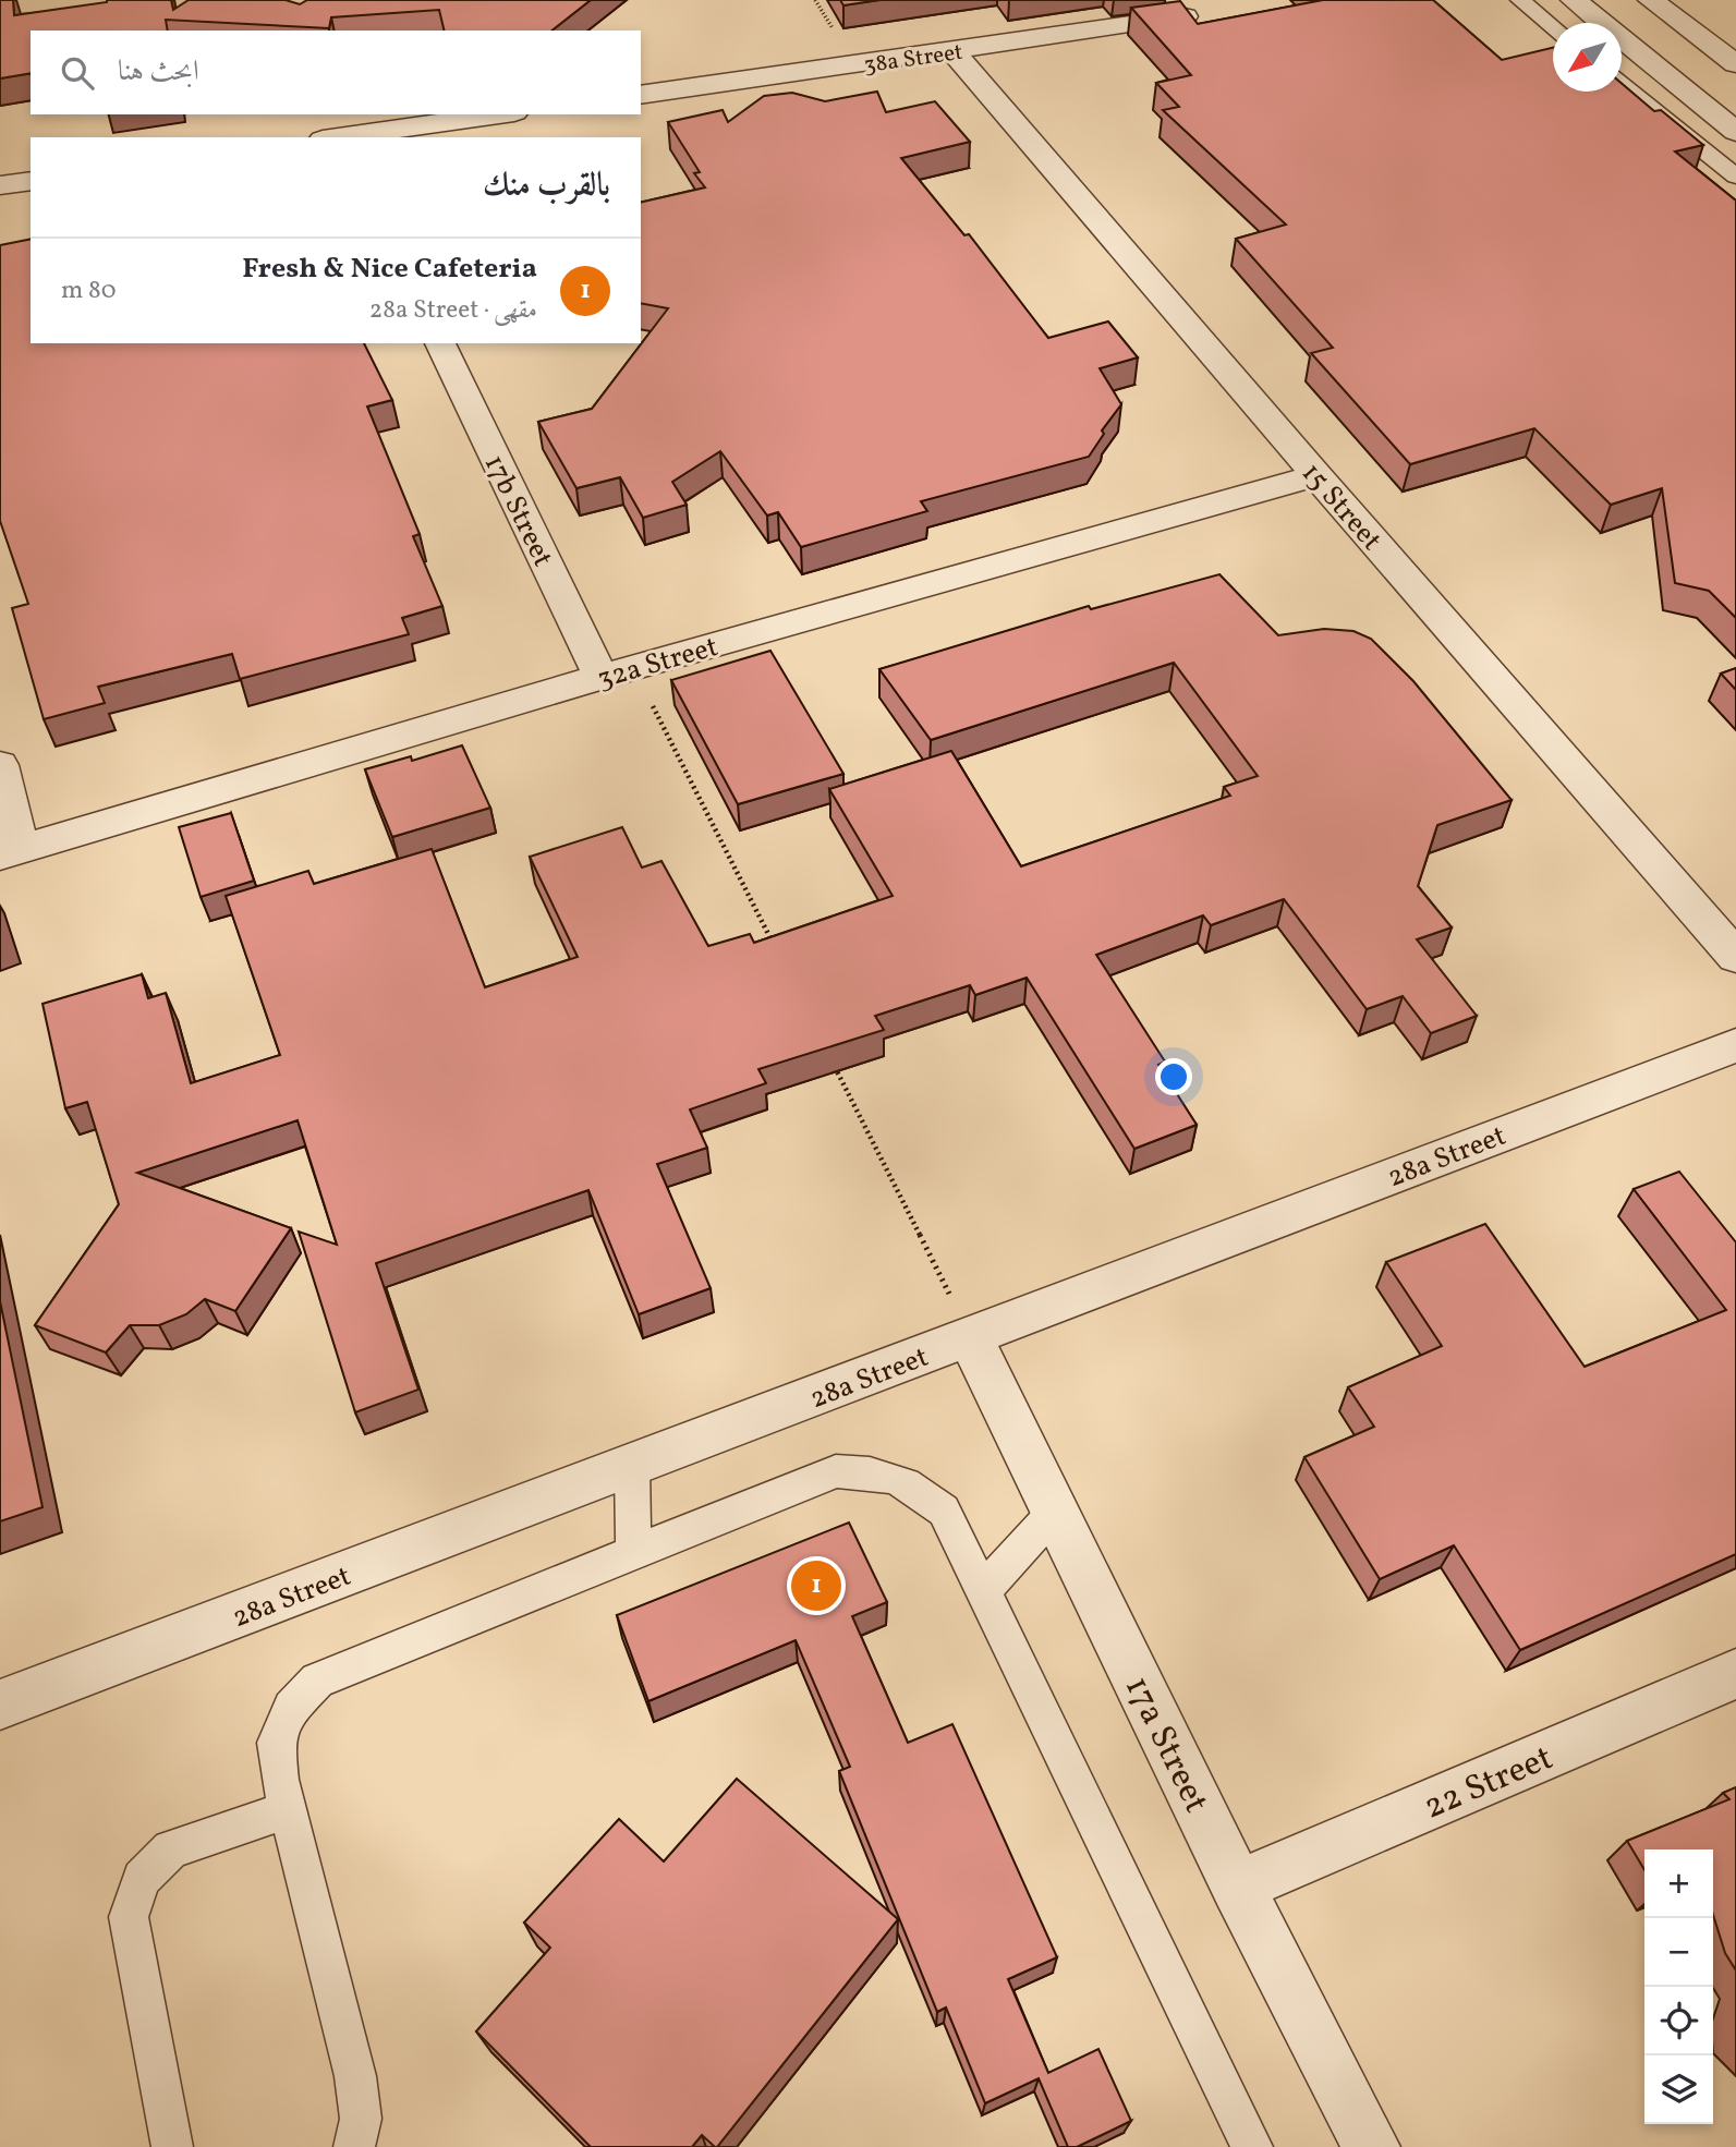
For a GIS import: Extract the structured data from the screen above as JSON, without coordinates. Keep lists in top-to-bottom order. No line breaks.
{"streets":{"street":["38a Street","15 Street","17b Street","32a Street","28a Street","17a Street","22 Street"]},"crossings":[["38a Street","15 Street"],["15 Street","32a Street"],["17b Street","32a Street"],["28a Street","17a Street"],["17a Street","22 Street"]],"north":"bottom left","page":{"search":"ابحث هنا","heading":"بالقرب منك","list":[{"mark":"1","name":"Fresh & Nice Cafeteria","note":"مقهى · 28a Street","value":"80 m"}],"pins":"1","map_buttons":["+","−"]}}
